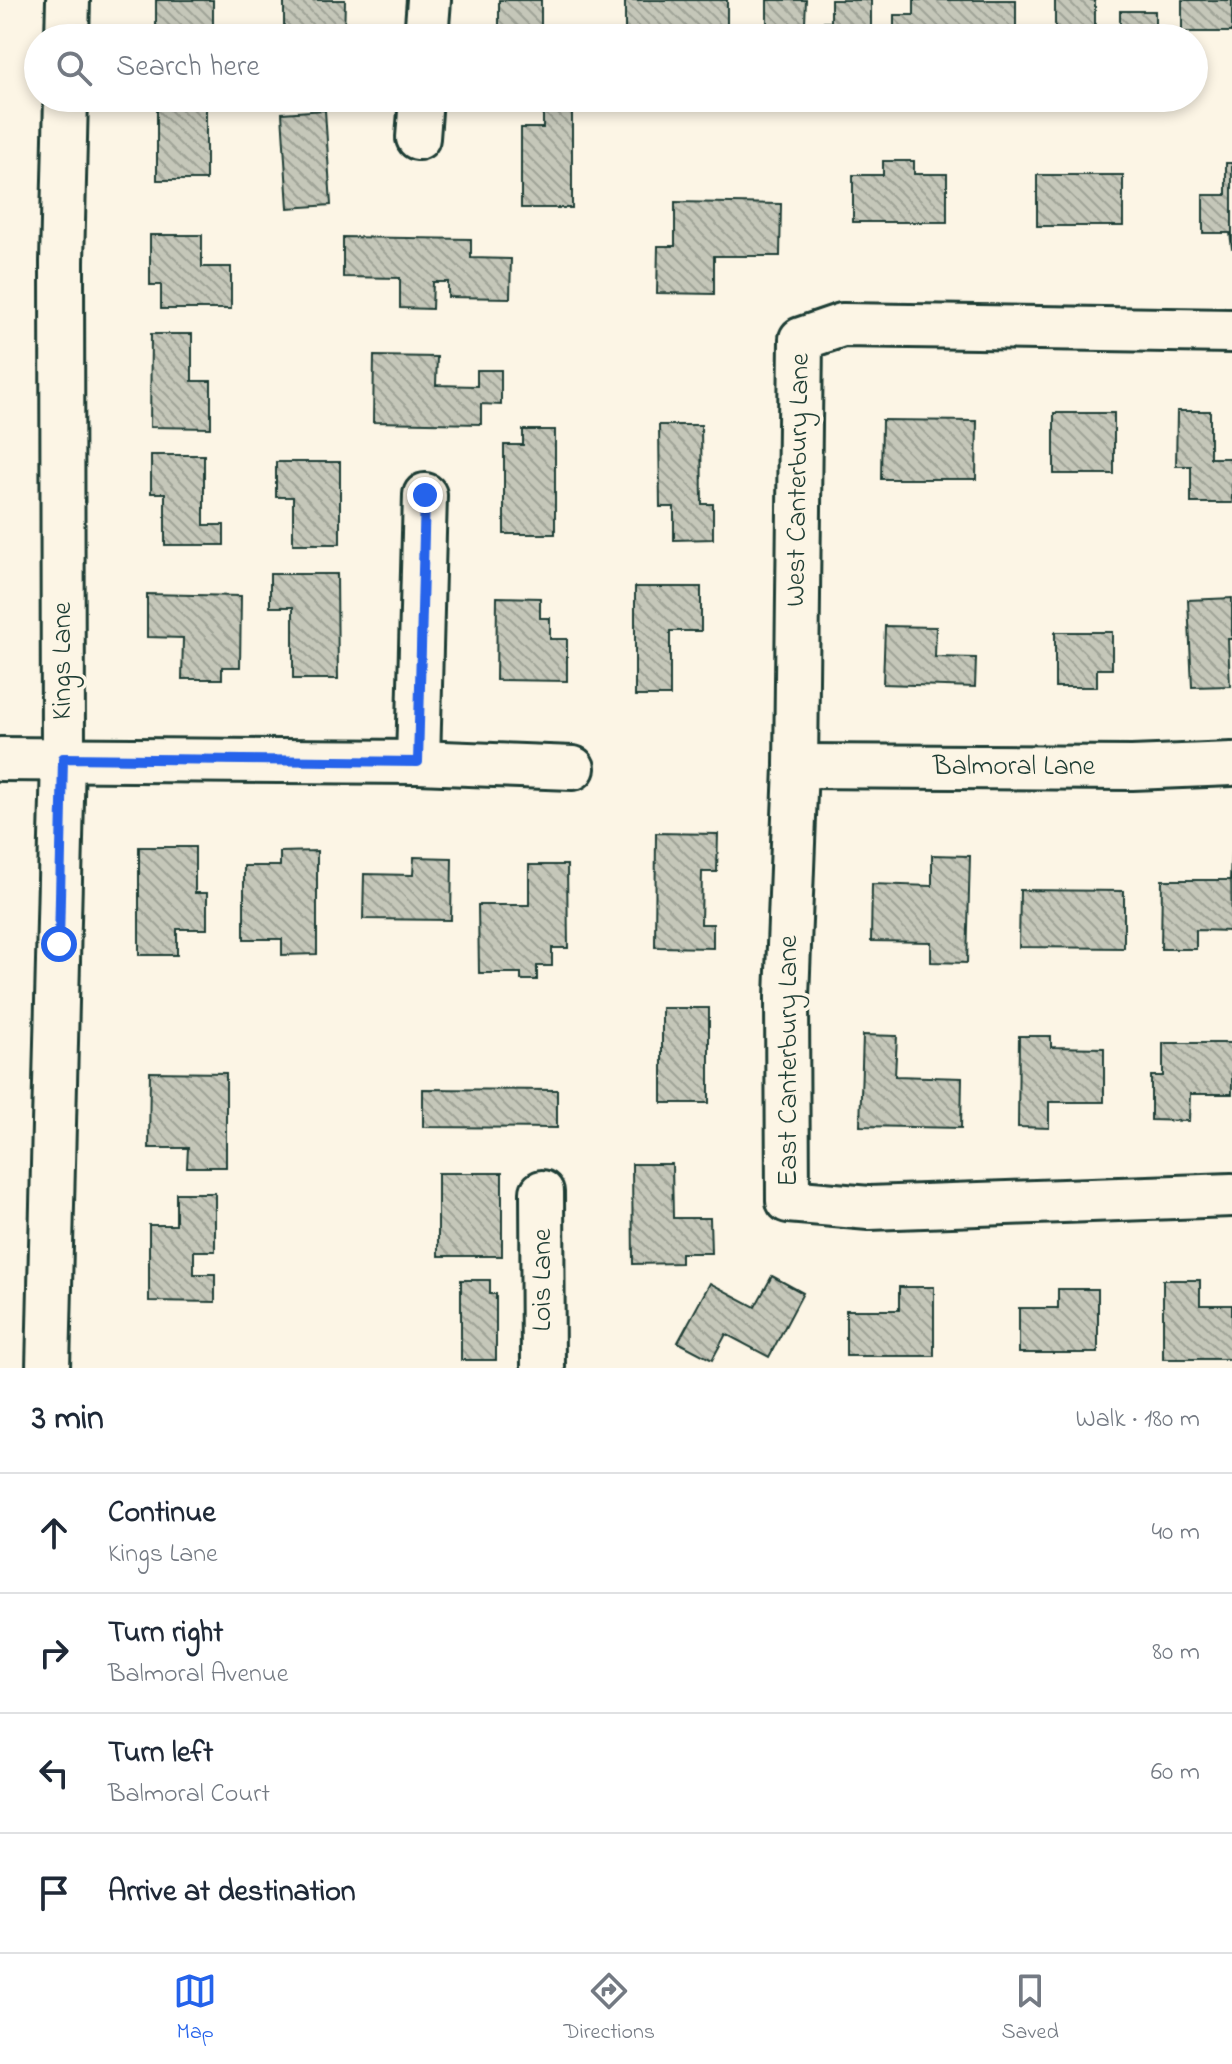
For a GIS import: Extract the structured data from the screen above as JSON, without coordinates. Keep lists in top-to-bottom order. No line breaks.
{"streets":{"street":["West Canterbury Lane","Kings Lane","Balmoral Lane","East Canterbury Lane","Lois Lane"]},"crossings":[["West Canterbury Lane","Balmoral Lane"],["West Canterbury Lane","East Canterbury Lane"],["Balmoral Lane","East Canterbury Lane"]],"page":{"search":"Search here","heading":["3 min","Walk · 180 m"],"list":[["Continue","Kings Lane","40 m"],["Turn right","Balmoral Avenue","80 m"],["Turn left","Balmoral Court","60 m"],"Arrive at destination"],"nav":["Map","Directions","Saved"]}}
